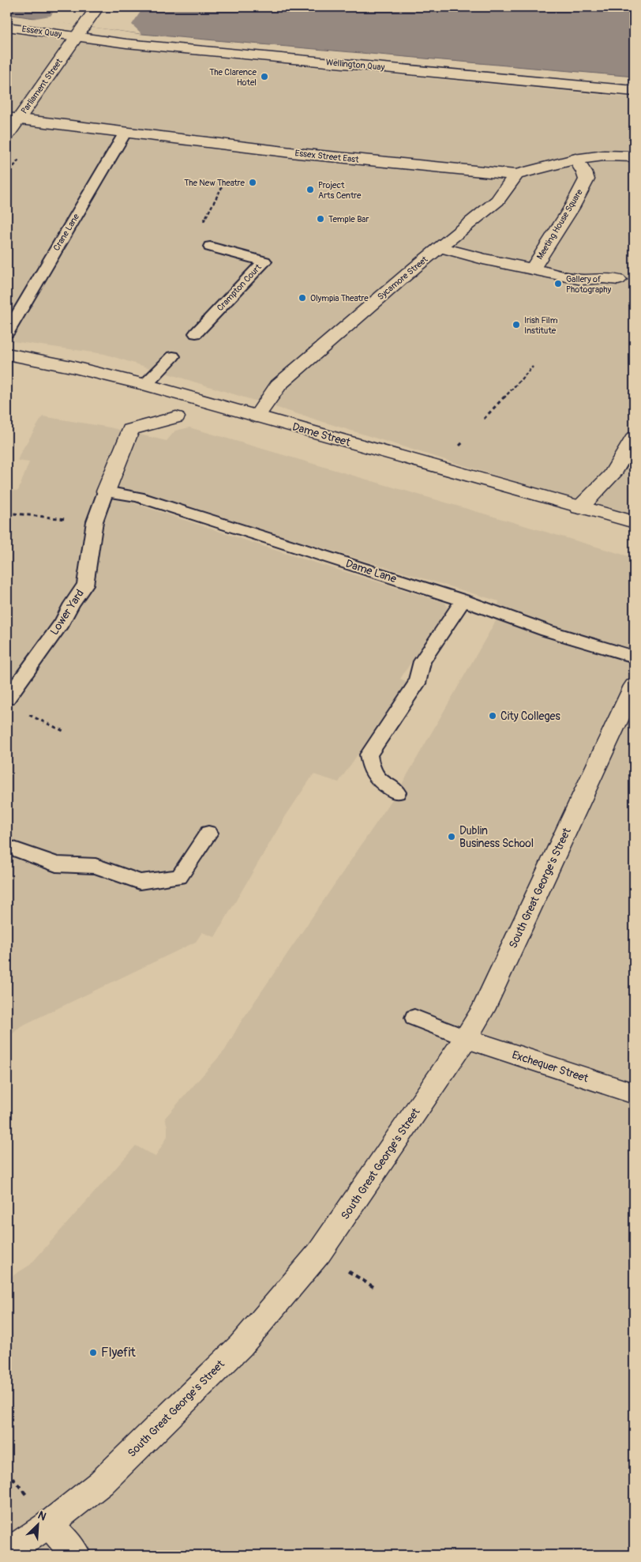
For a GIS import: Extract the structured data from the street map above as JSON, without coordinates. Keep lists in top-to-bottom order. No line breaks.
{"streets":{"street":["Essex Quay","Wellington Quay","Parliament Street","Essex Street East","Meeting House Square","Sycamore Street","Dame Street","South Great George's Street","Exchequer Street"],"lane":["Crane Lane","Crampton Court","Dame Lane","Lower Yard"]},"crossings":[["Essex Quay","Wellington Quay"],["Essex Quay","Parliament Street"],["Wellington Quay","Parliament Street"],["Parliament Street","Essex Street East"],["Essex Street East","Meeting House Square"],["Essex Street East","Crane Lane"],["Essex Street East","Sycamore Street"],["Meeting House Square","Sycamore Street"],["Sycamore Street","Dame Street"],["Dame Lane","Lower Yard"],["South Great George's Street","Exchequer Street"]],"places":["The Clarence Hotel","The New Theatre","Project Arts Centre","Temple Bar","Gallery of Photography","Olympia Theatre","Irish Film Institute","City Colleges","Dublin Business School","Flyefit"],"north":"top right"}
